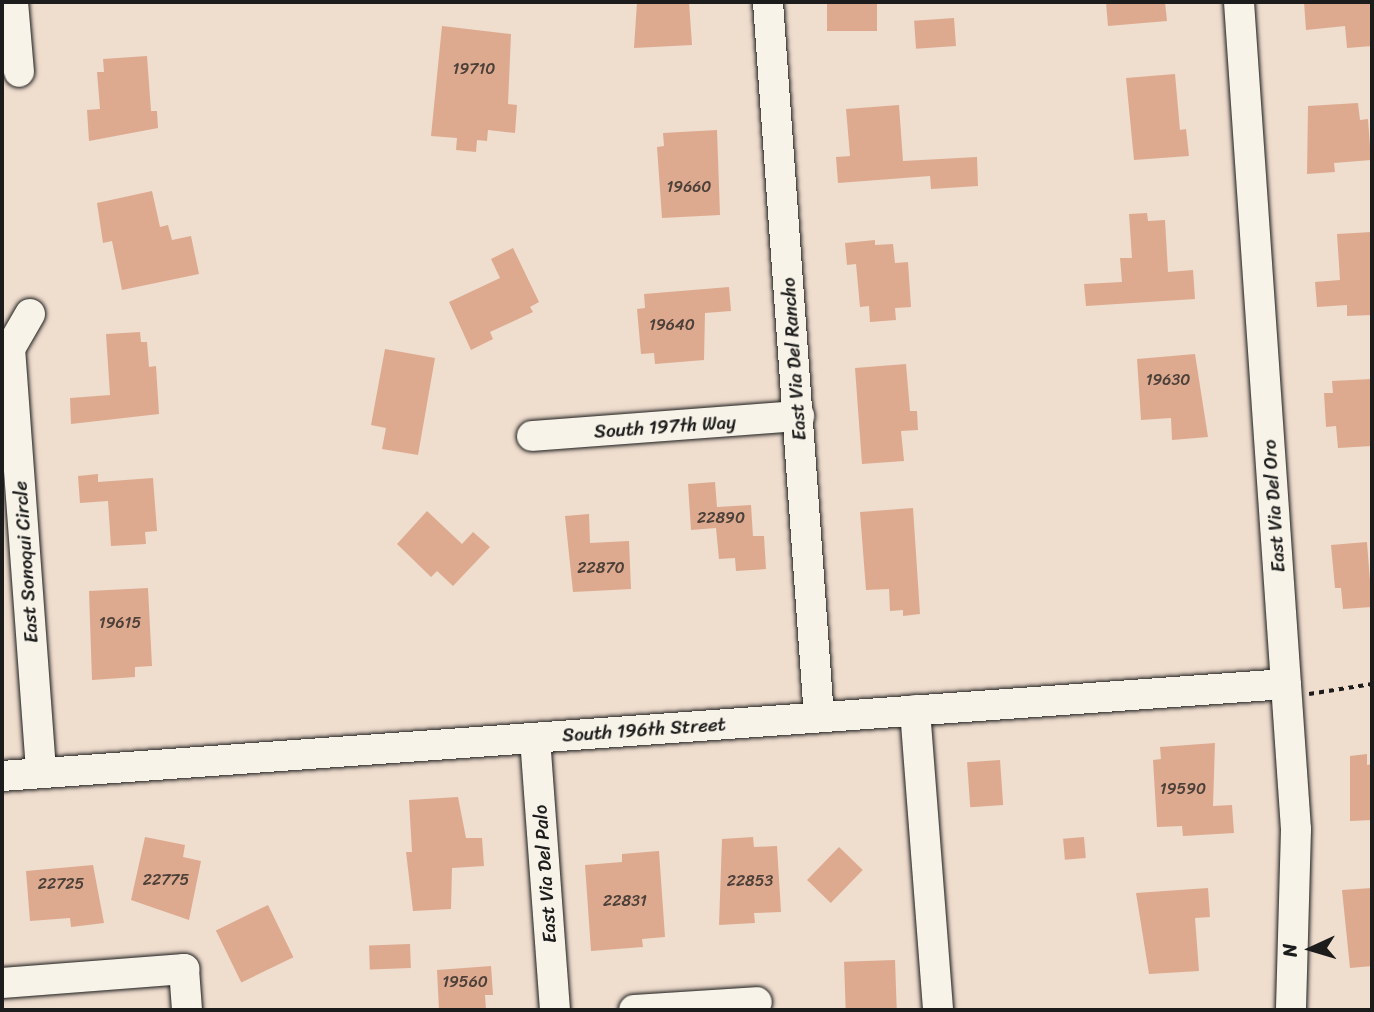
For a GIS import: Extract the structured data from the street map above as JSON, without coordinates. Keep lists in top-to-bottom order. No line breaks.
{"streets":{"street":["East Via Del Rancho","South 197th Way","East Via Del Oro","East Sonoqui Circle","South 196th Street","East Via Del Palo"]},"crossings":[["East Via Del Rancho","South 197th Way"],["East Via Del Rancho","South 196th Street"],["East Via Del Oro","South 196th Street"],["East Sonoqui Circle","South 196th Street"],["South 196th Street","East Via Del Palo"]],"house_numbers":["19710","19660","19640","19630","22890","22870","19615","19590","22775","22853","22725","22831","19560"],"north":"left"}
